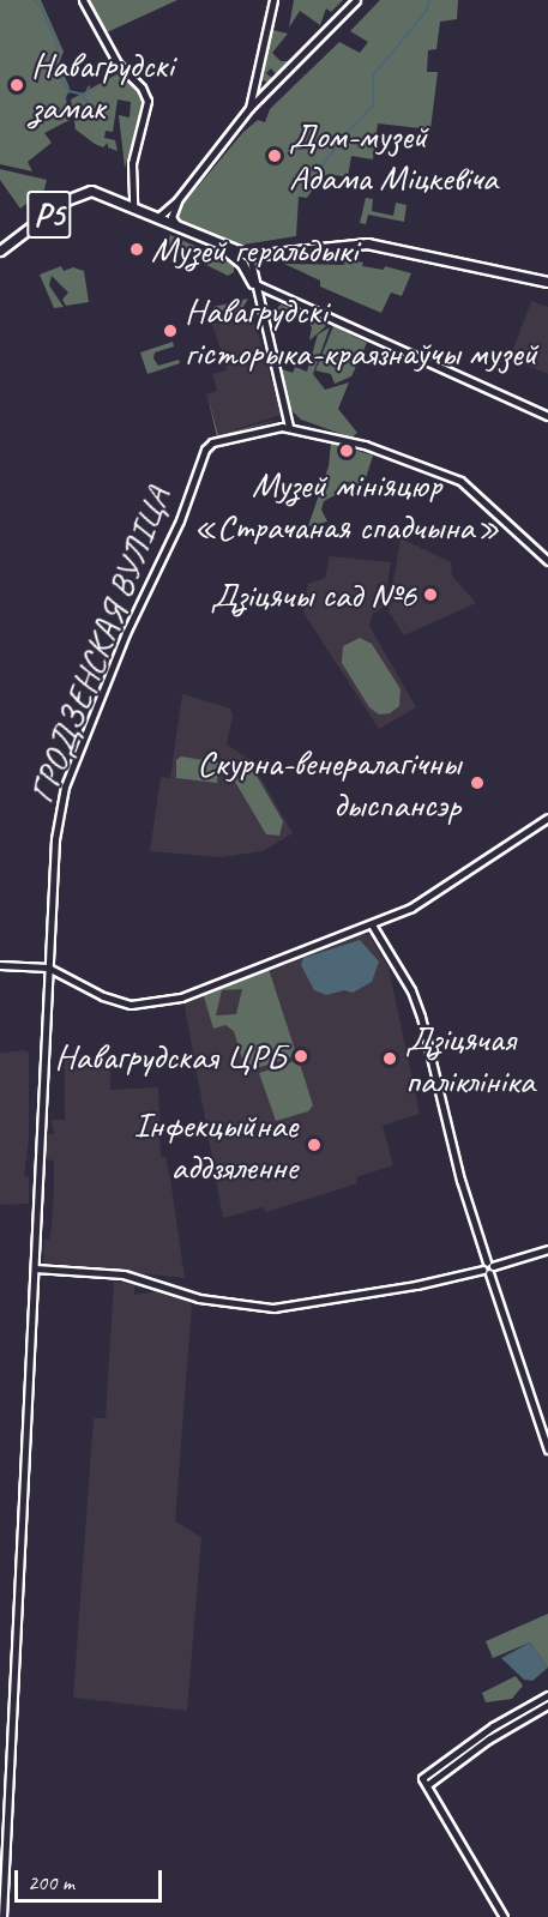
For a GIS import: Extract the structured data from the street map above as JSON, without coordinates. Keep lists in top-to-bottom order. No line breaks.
{"streets":{"main road":["Р5"],"street":["ГРОДЗЕНСКАЯ ВУЛІЦА"]},"places":["Навагрудскі замак","Дом-музей Адама Міцкевіча","Музей геральдыкі","Навагрудскі гісторыка-краязнаўчы музей","Музей мініяцюр «Страчаная спадчына»","Дзіцячы сад №6","Скурна-венералагічны дыспансэр","Навагрудская ЦРБ","Дзіцячая паліклініка","Інфекцыйнае аддзяленне"],"scale_bar":"200 m"}
